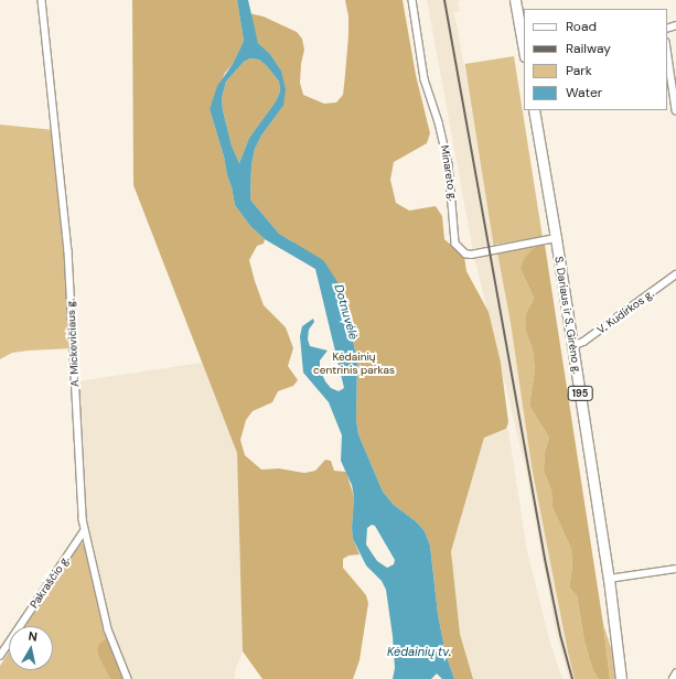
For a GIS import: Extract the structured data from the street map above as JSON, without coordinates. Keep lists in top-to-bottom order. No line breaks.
{"streets":{"main road":["S. Dariaus ir S. Girėno g.","195"],"street":["Minareto g.","V. Kudirkos g.","A. Mickevičiaus g.","Pakraščio g."]},"crossings":[["Minareto g.","S. Dariaus ir S. Girėno g."],["V. Kudirkos g.","S. Dariaus ir S. Girėno g."],["A. Mickevičiaus g.","Pakraščio g."]],"water":["Dotnuvėlė","Kėdainių tv."],"parks":["Kėdainių centrinis parkas"],"legend":["Road","Railway","Park","Water"],"north":"top"}
